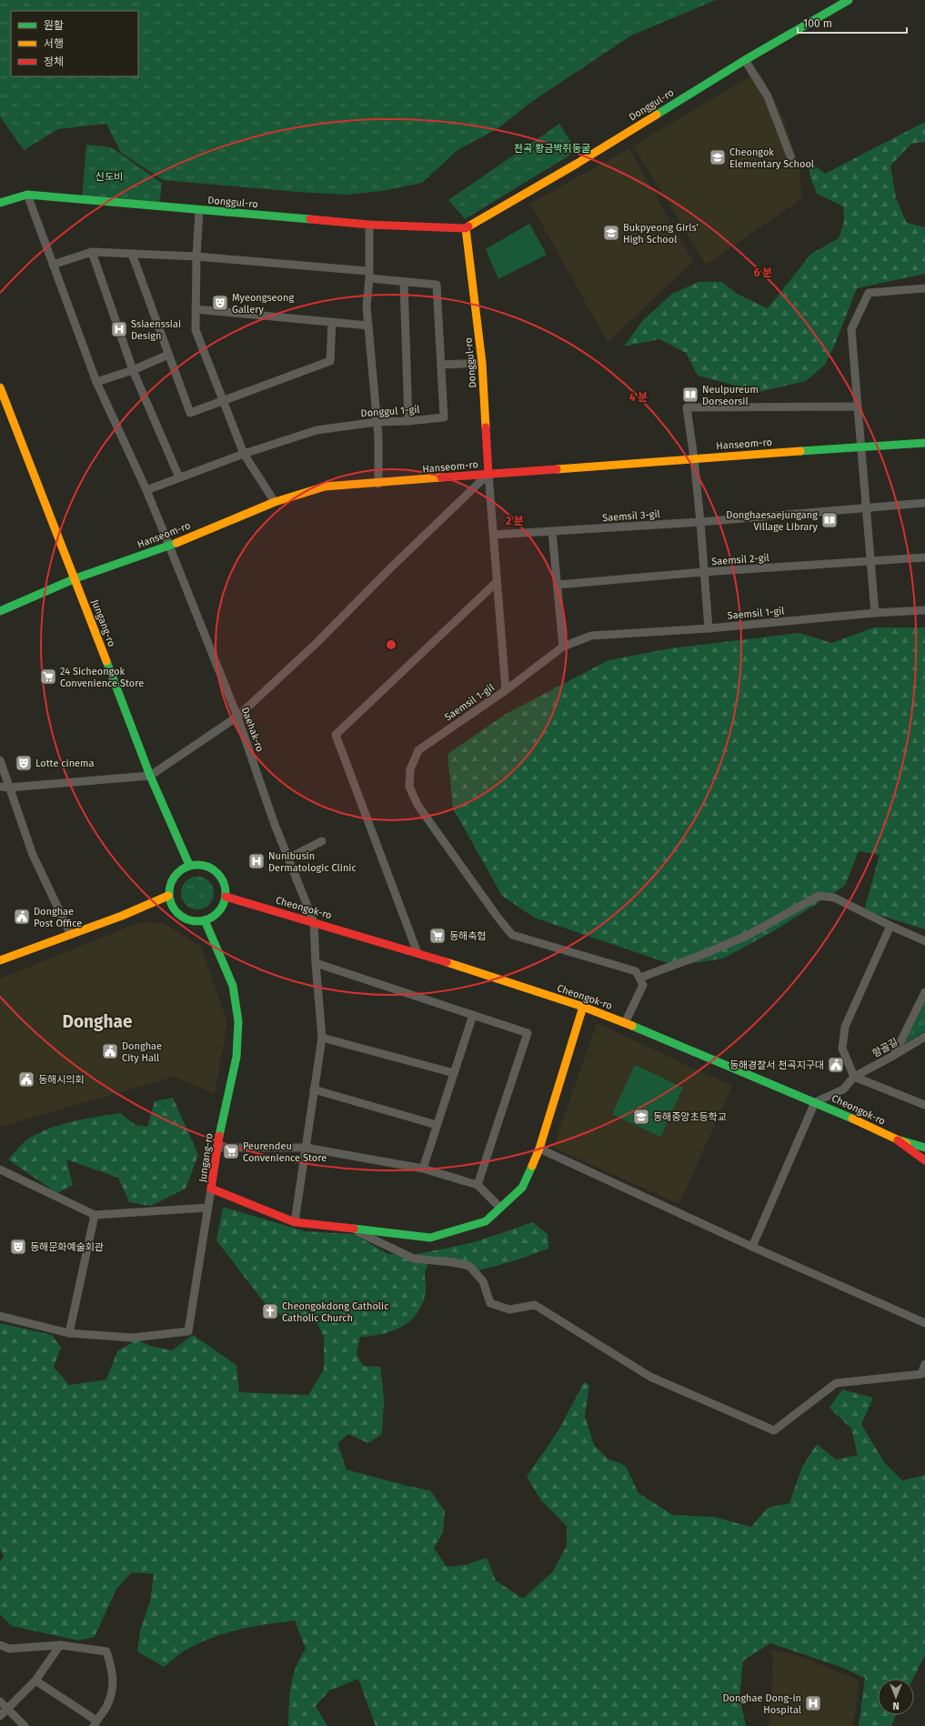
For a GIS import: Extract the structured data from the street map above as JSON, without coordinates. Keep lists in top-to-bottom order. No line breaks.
{"streets":{"street":["Donggul-ro","Donggul 1-gil","Hanseom-ro","Saemsil 3-gil","Saemsil 2-gil","Saemsil 1-gil","Jungang-ro","Daehak-ro","Cheongok-ro","항골길"]},"crossings":[["Donggul-ro","Hanseom-ro"],["Donggul-ro","Daehak-ro"],["Donggul 1-gil","Daehak-ro"],["Hanseom-ro","Jungang-ro"],["Hanseom-ro","Daehak-ro"],["Jungang-ro","Daehak-ro"],["Jungang-ro","Cheongok-ro"],["Daehak-ro","Cheongok-ro"],["Cheongok-ro","항골길"]],"districts":["Donghae"],"parks":["천곡 황금박쥐동굴","신도비"],"places":{"school or university":["Cheongok Elementary School","Bukpyeong Girls' High School","동해중앙초등학교"],"theatre":["Myeongseong Gallery","Lotte cinema","동해문화예술회관"],"hospital":["Ssiaenssiai Design","Nunibusin Dermatologic Clinic","Donghae Dong-in Hospital"],"library":["Neulpureum Dorseorsil","Donghaesaejungang Village Library"],"supermarket":["24 Sicheongok Convenience Store","동해축협","Peurendeu Convenience Store"],"public building":["Donghae Post Office","Donghae City Hall","동해경찰서 천곡지구대","동해시의회"],"church":["Cheongokdong Catholic Catholic Church"]},"legend":["원활","서행","정체"],"scale_bar":"100 m","north":"bottom","rings":["6 분","4 분","2 분"]}
